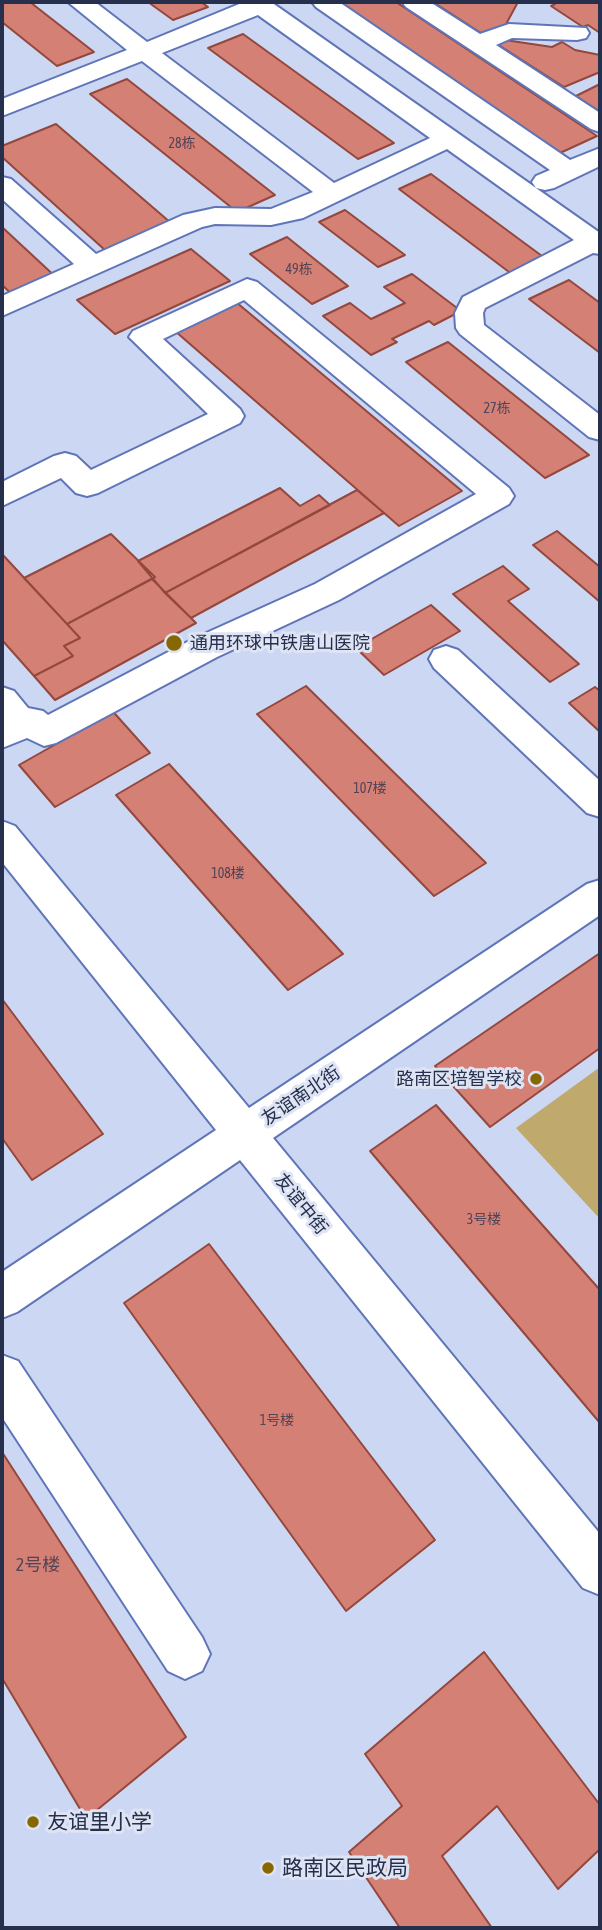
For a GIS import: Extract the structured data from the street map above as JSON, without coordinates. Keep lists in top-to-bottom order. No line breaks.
{"streets":{"street":["友谊南北街","友谊中街"]},"crossings":[["友谊南北街","友谊中街"]],"places":["通用环球中铁唐山医院","路南区培智学校","友谊里小学","路南区民政局"],"house_numbers":["28栋","49栋","27栋","107楼","108楼","3号楼","1号楼","2号楼"]}
